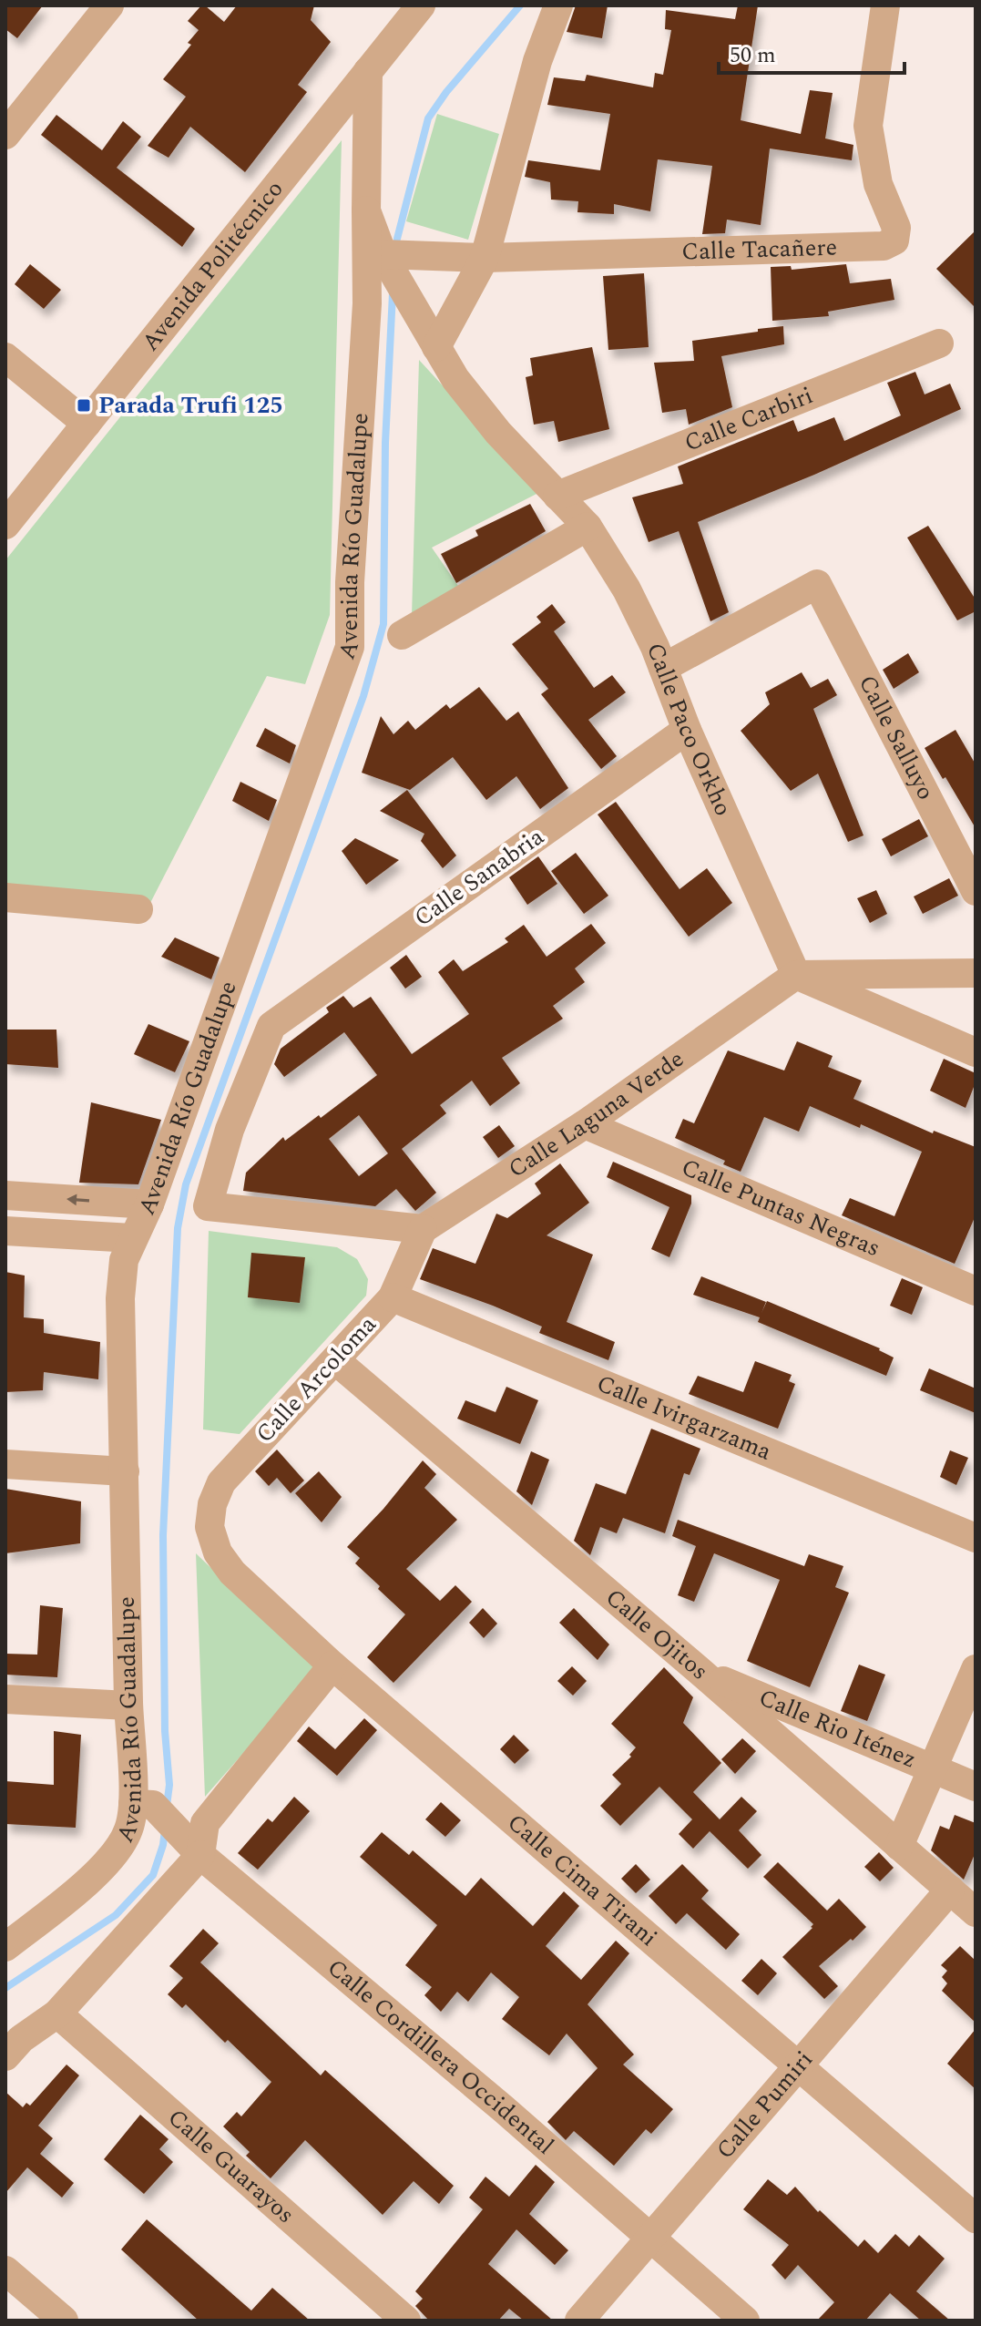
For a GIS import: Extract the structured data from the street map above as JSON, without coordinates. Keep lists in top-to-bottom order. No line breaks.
{"streets":{"street":["Calle Tacañere","Avenida Politécnico","Calle Carbiri","Avenida Río Guadalupe","Calle Paco Orkho","Calle Salluyo","Calle Sanabria","Calle Laguna Verde","Calle Puntas Negras","Calle Arcoloma","Calle Ivirgarzama","Calle Ojitos","Calle Rio Iténez","Calle Cima Tirani","Calle Cordillera Occidental","Calle Pumiri","Calle Guarayos"]},"crossings":[["Calle Tacañere","Calle Paco Orkho"],["Avenida Politécnico","Avenida Río Guadalupe"],["Calle Carbiri","Calle Paco Orkho"],["Avenida Río Guadalupe","Calle Paco Orkho"],["Avenida Río Guadalupe","Calle Cordillera Occidental"],["Calle Paco Orkho","Calle Salluyo"],["Calle Paco Orkho","Calle Sanabria"],["Calle Paco Orkho","Calle Laguna Verde"],["Calle Sanabria","Calle Laguna Verde"],["Calle Sanabria","Calle Arcoloma"],["Calle Laguna Verde","Calle Puntas Negras"],["Calle Laguna Verde","Calle Arcoloma"],["Calle Arcoloma","Calle Ivirgarzama"],["Calle Arcoloma","Calle Ojitos"],["Calle Arcoloma","Calle Cima Tirani"],["Calle Ojitos","Calle Rio Iténez"],["Calle Ojitos","Calle Pumiri"],["Calle Cima Tirani","Calle Pumiri"],["Calle Cordillera Occidental","Calle Pumiri"]],"places":{"transit":["Parada Trufi 125"]},"scale_bar":"50 m"}
